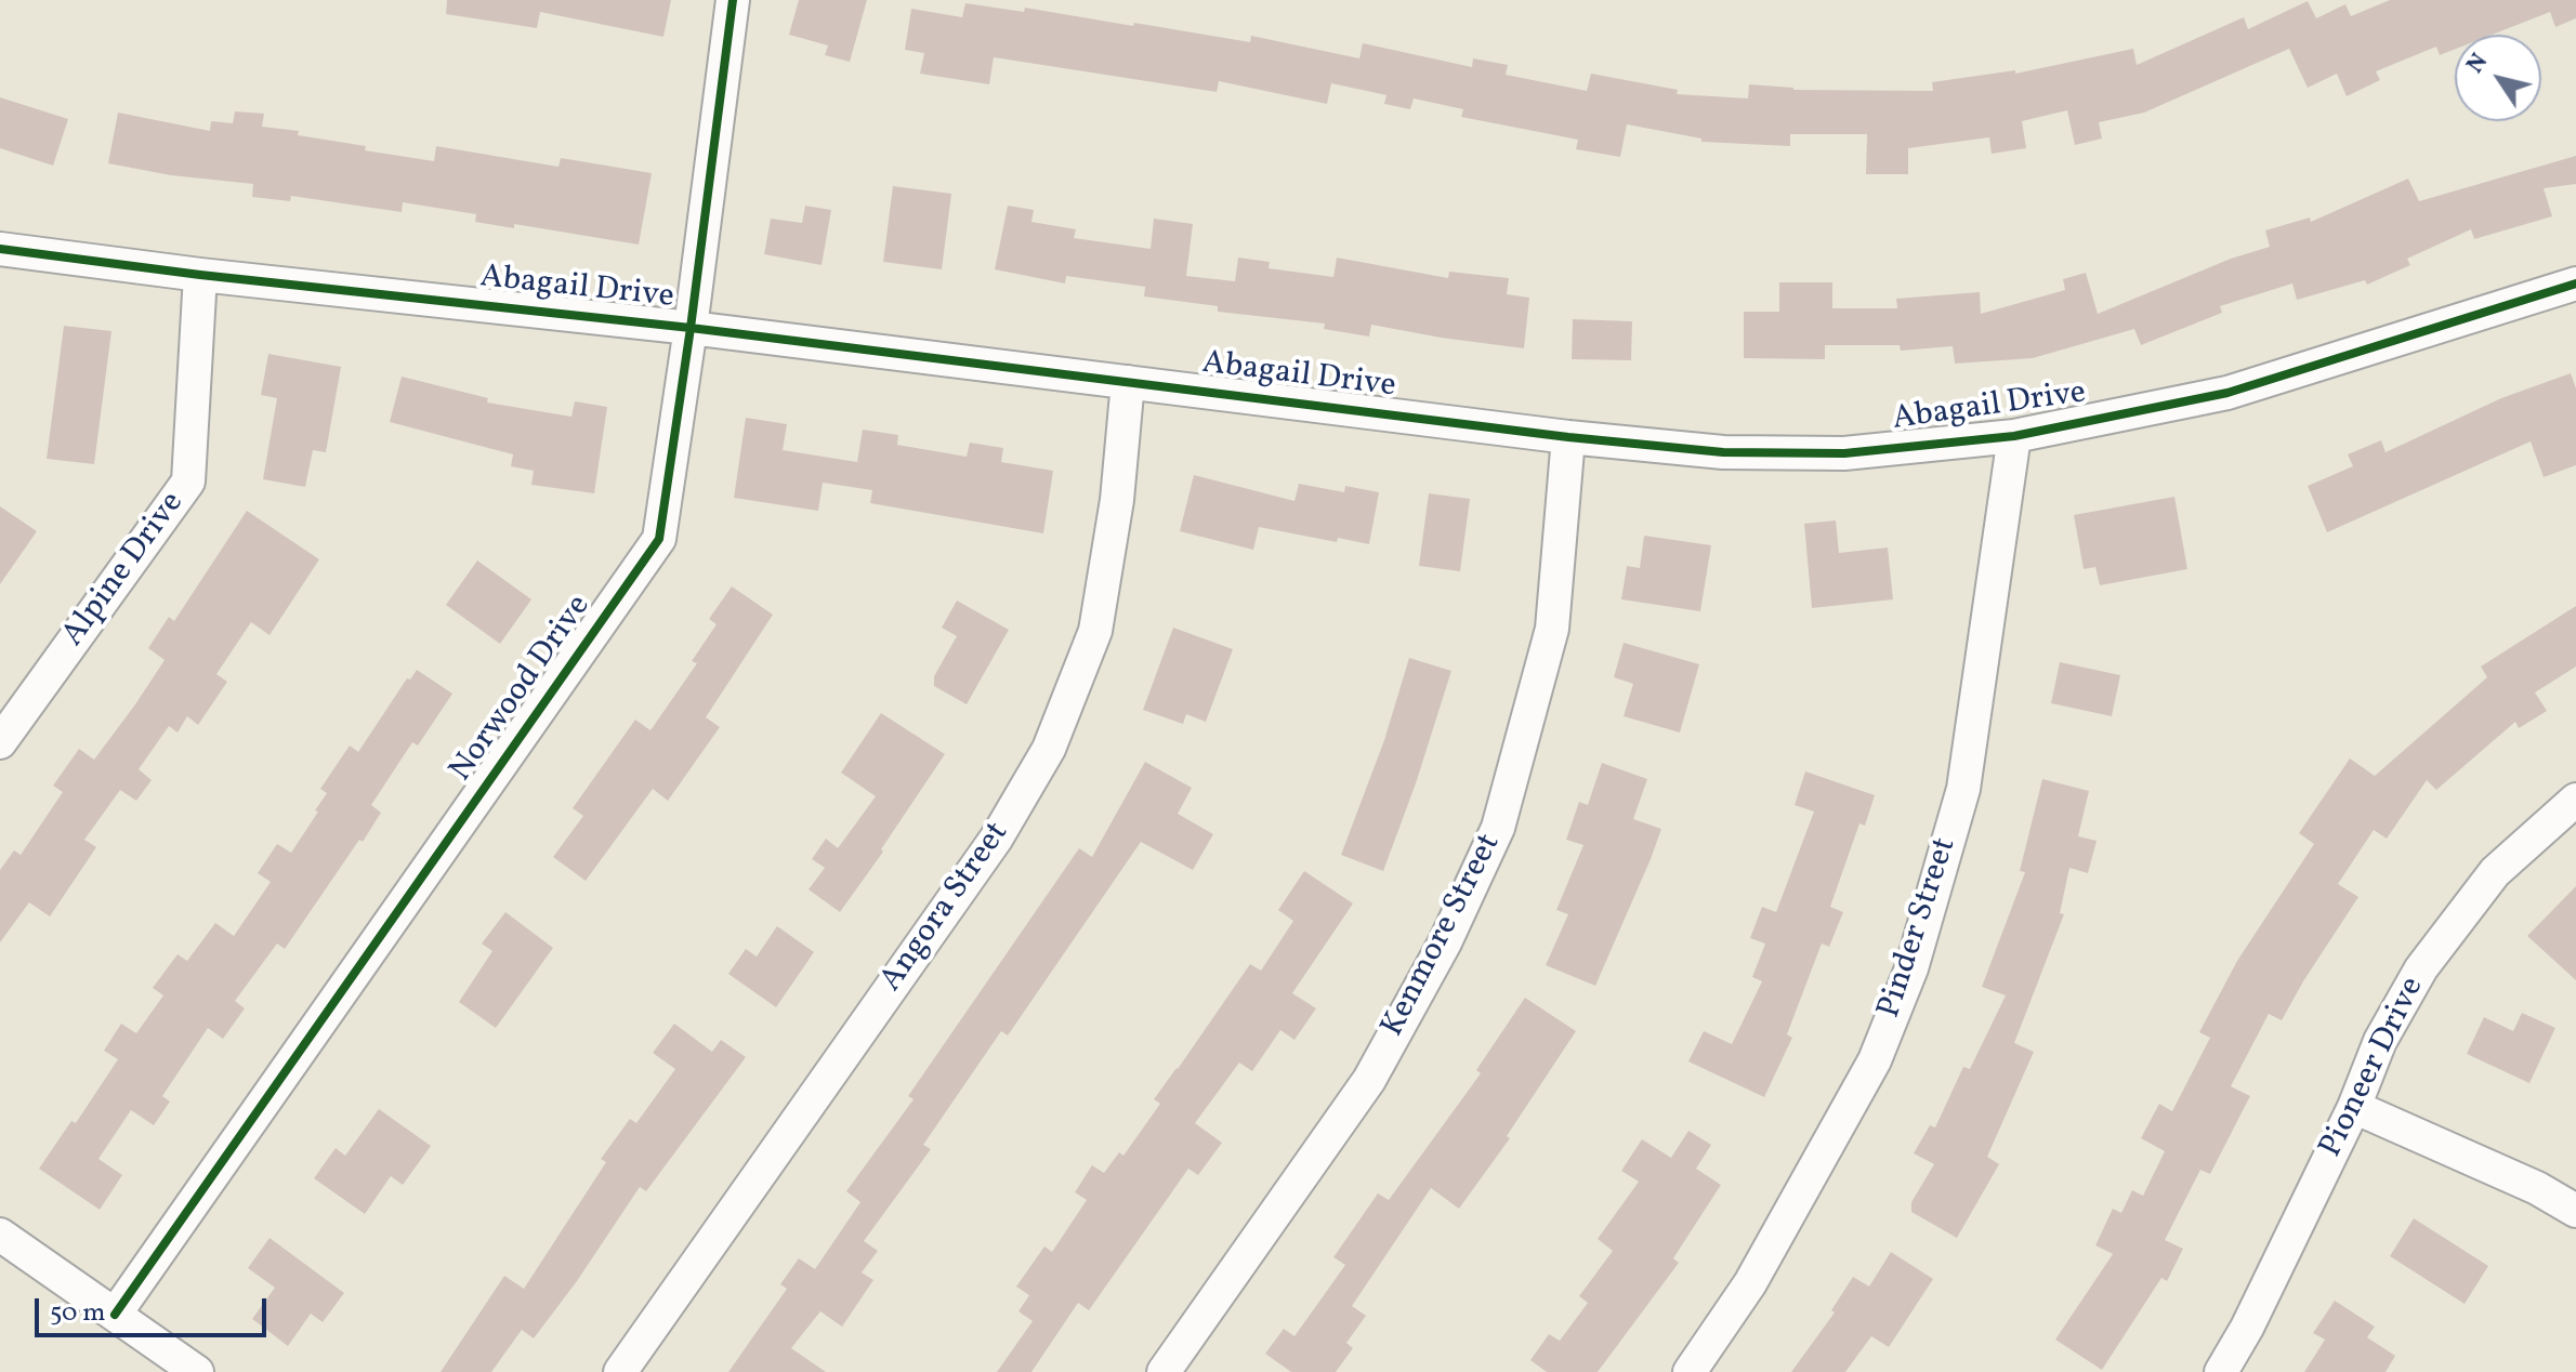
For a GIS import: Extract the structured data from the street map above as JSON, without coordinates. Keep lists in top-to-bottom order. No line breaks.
{"streets":{"street":["Abagail Drive","Alpine Drive","Norwood Drive","Angora Street","Pinder Street","Kenmore Street","Pioneer Drive"]},"crossings":[["Abagail Drive","Alpine Drive"],["Abagail Drive","Norwood Drive"],["Abagail Drive","Angora Street"],["Abagail Drive","Pinder Street"],["Abagail Drive","Kenmore Street"]],"scale_bar":"50 m","north":"top left"}
